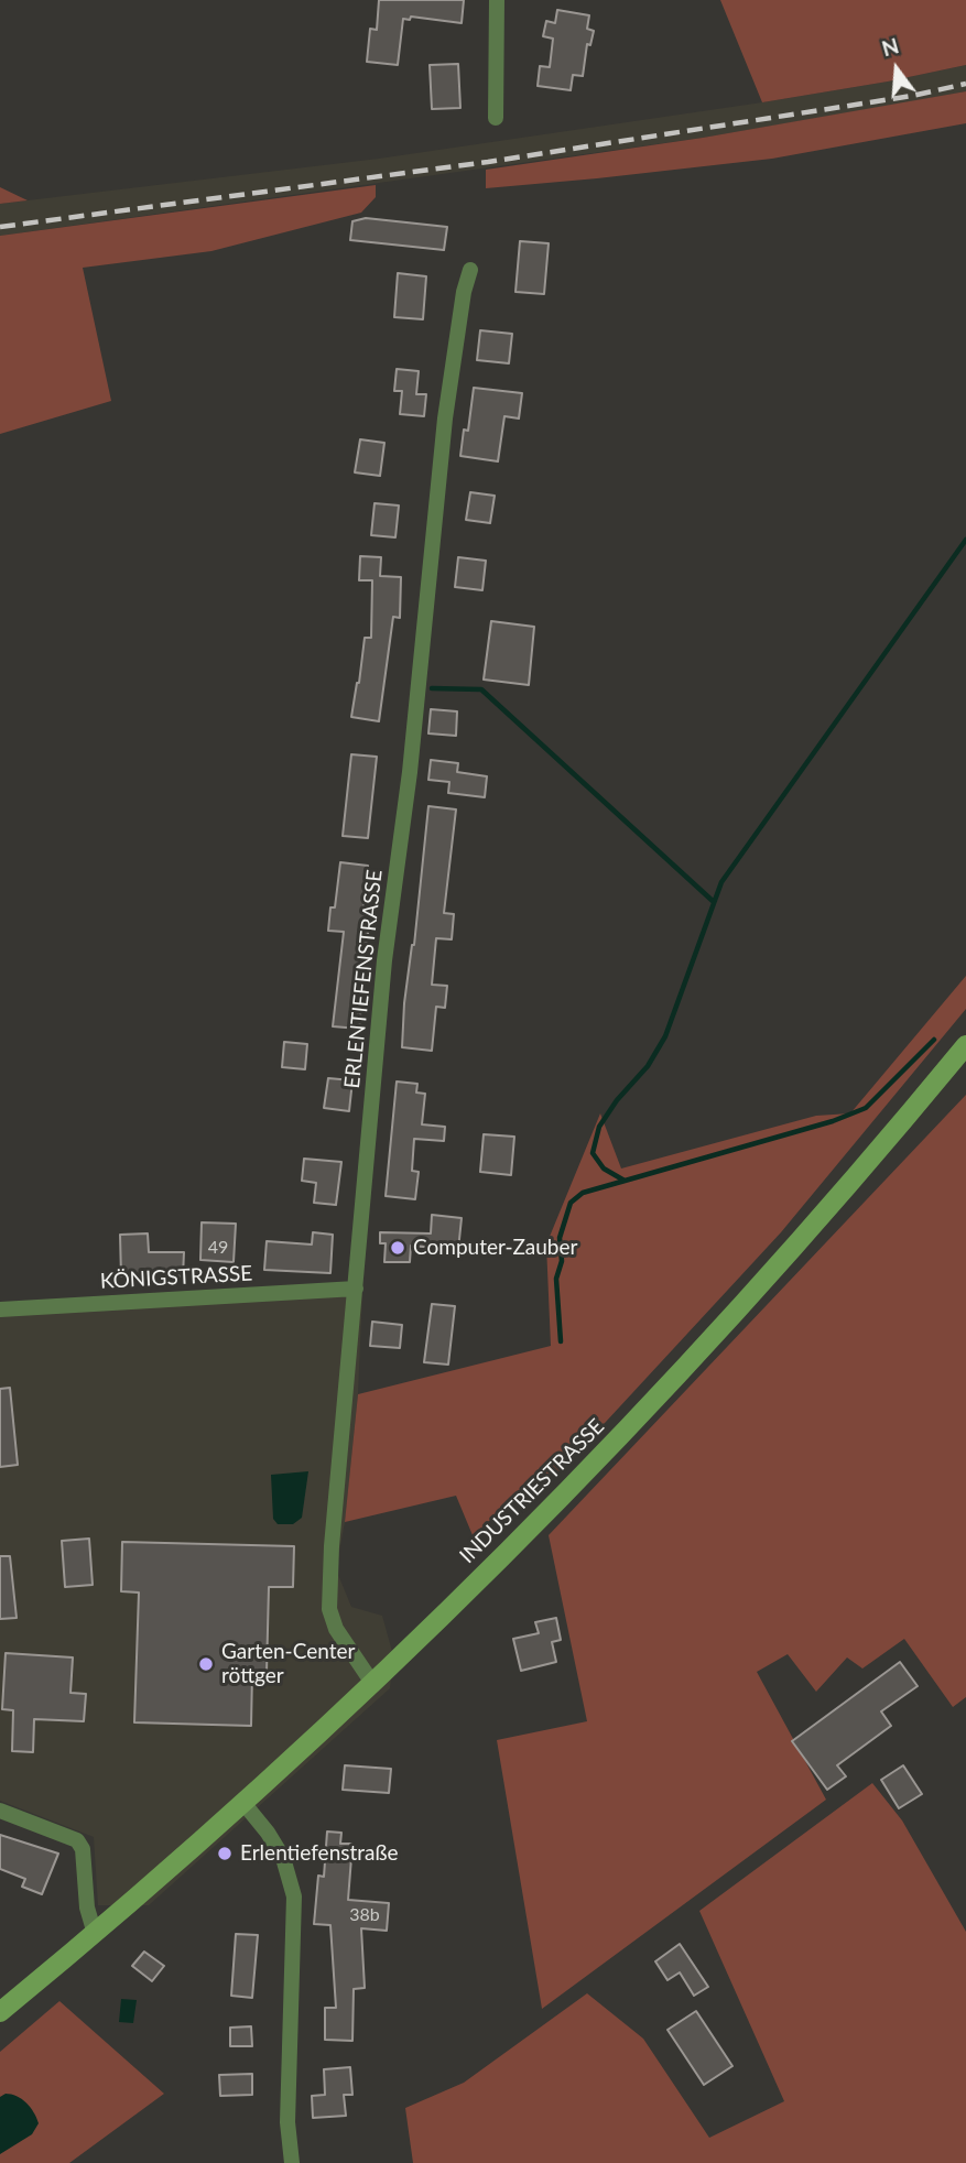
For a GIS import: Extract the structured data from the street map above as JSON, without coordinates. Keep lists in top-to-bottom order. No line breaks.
{"streets":{"street":["ERLENTIEFENSTRASSE","KÖNIGSTRASSE","INDUSTRIESTRASSE"]},"crossings":[["ERLENTIEFENSTRASSE","KÖNIGSTRASSE"],["ERLENTIEFENSTRASSE","INDUSTRIESTRASSE"]],"places":["Computer-Zauber","Garten-Center röttger","Erlentiefenstraße"],"house_numbers":["49","38b"],"north":"top"}
